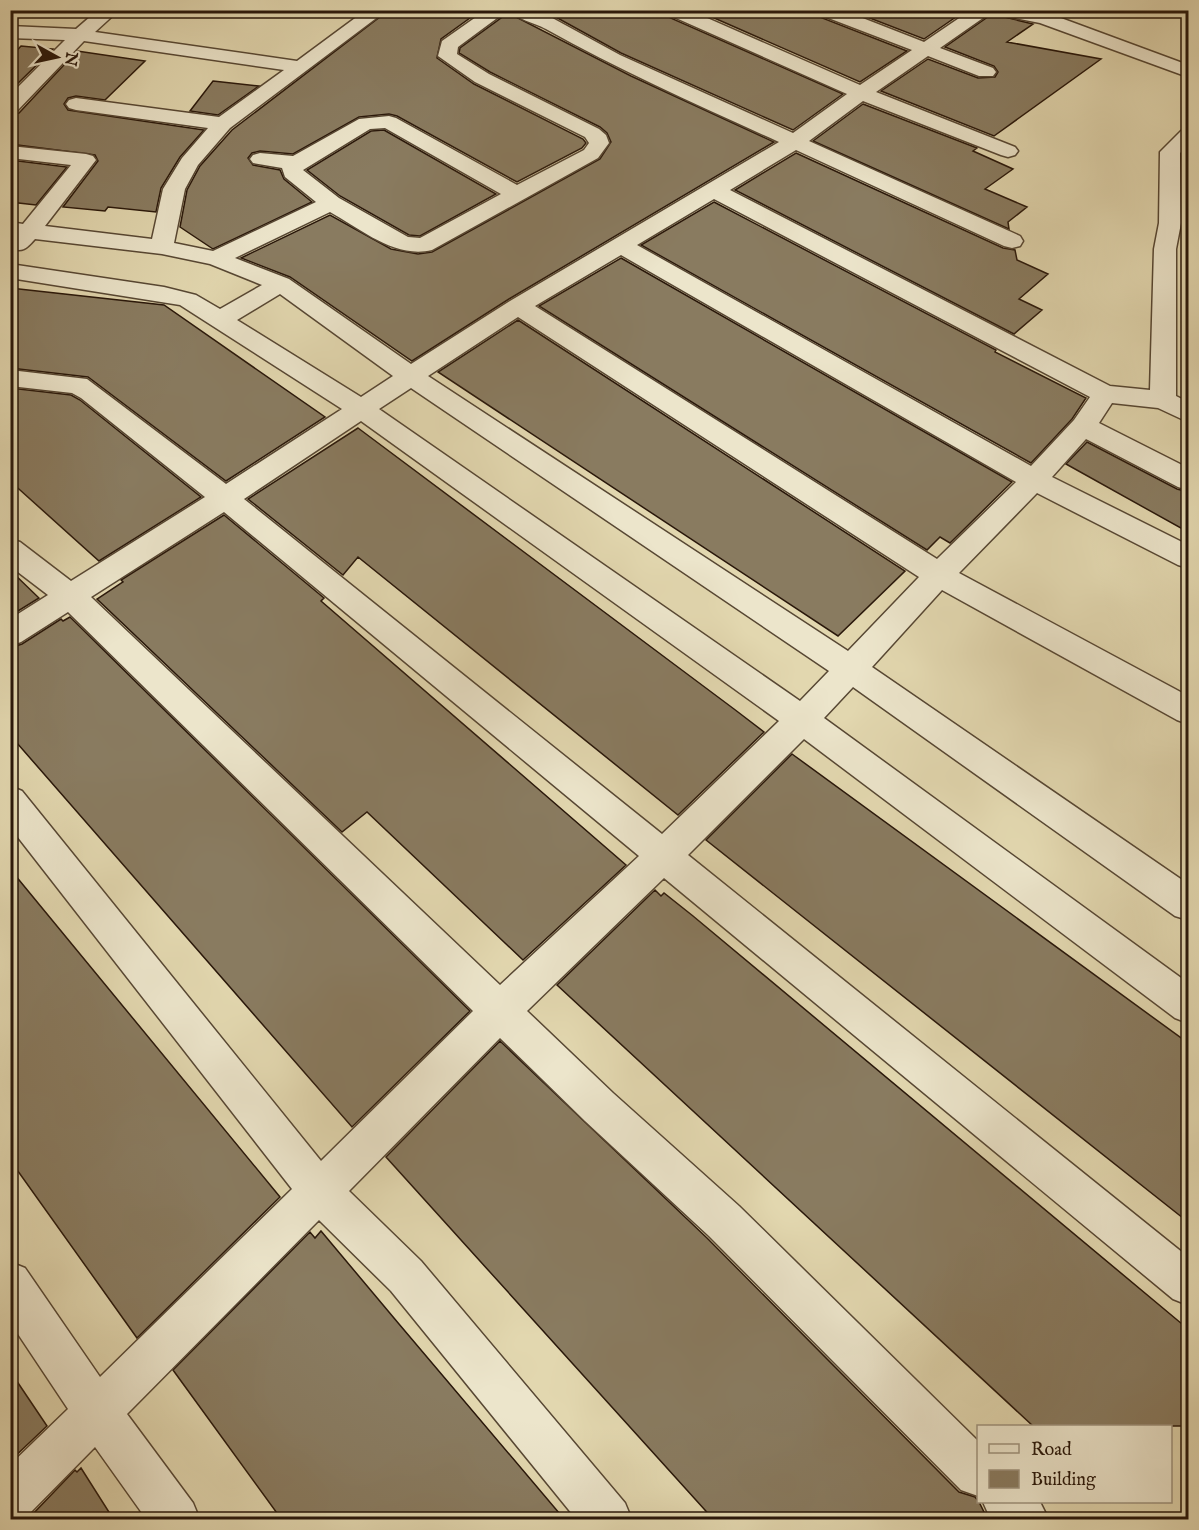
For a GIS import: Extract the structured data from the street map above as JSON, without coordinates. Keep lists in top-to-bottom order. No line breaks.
{"legend":["Road","Building"],"north":"right"}
